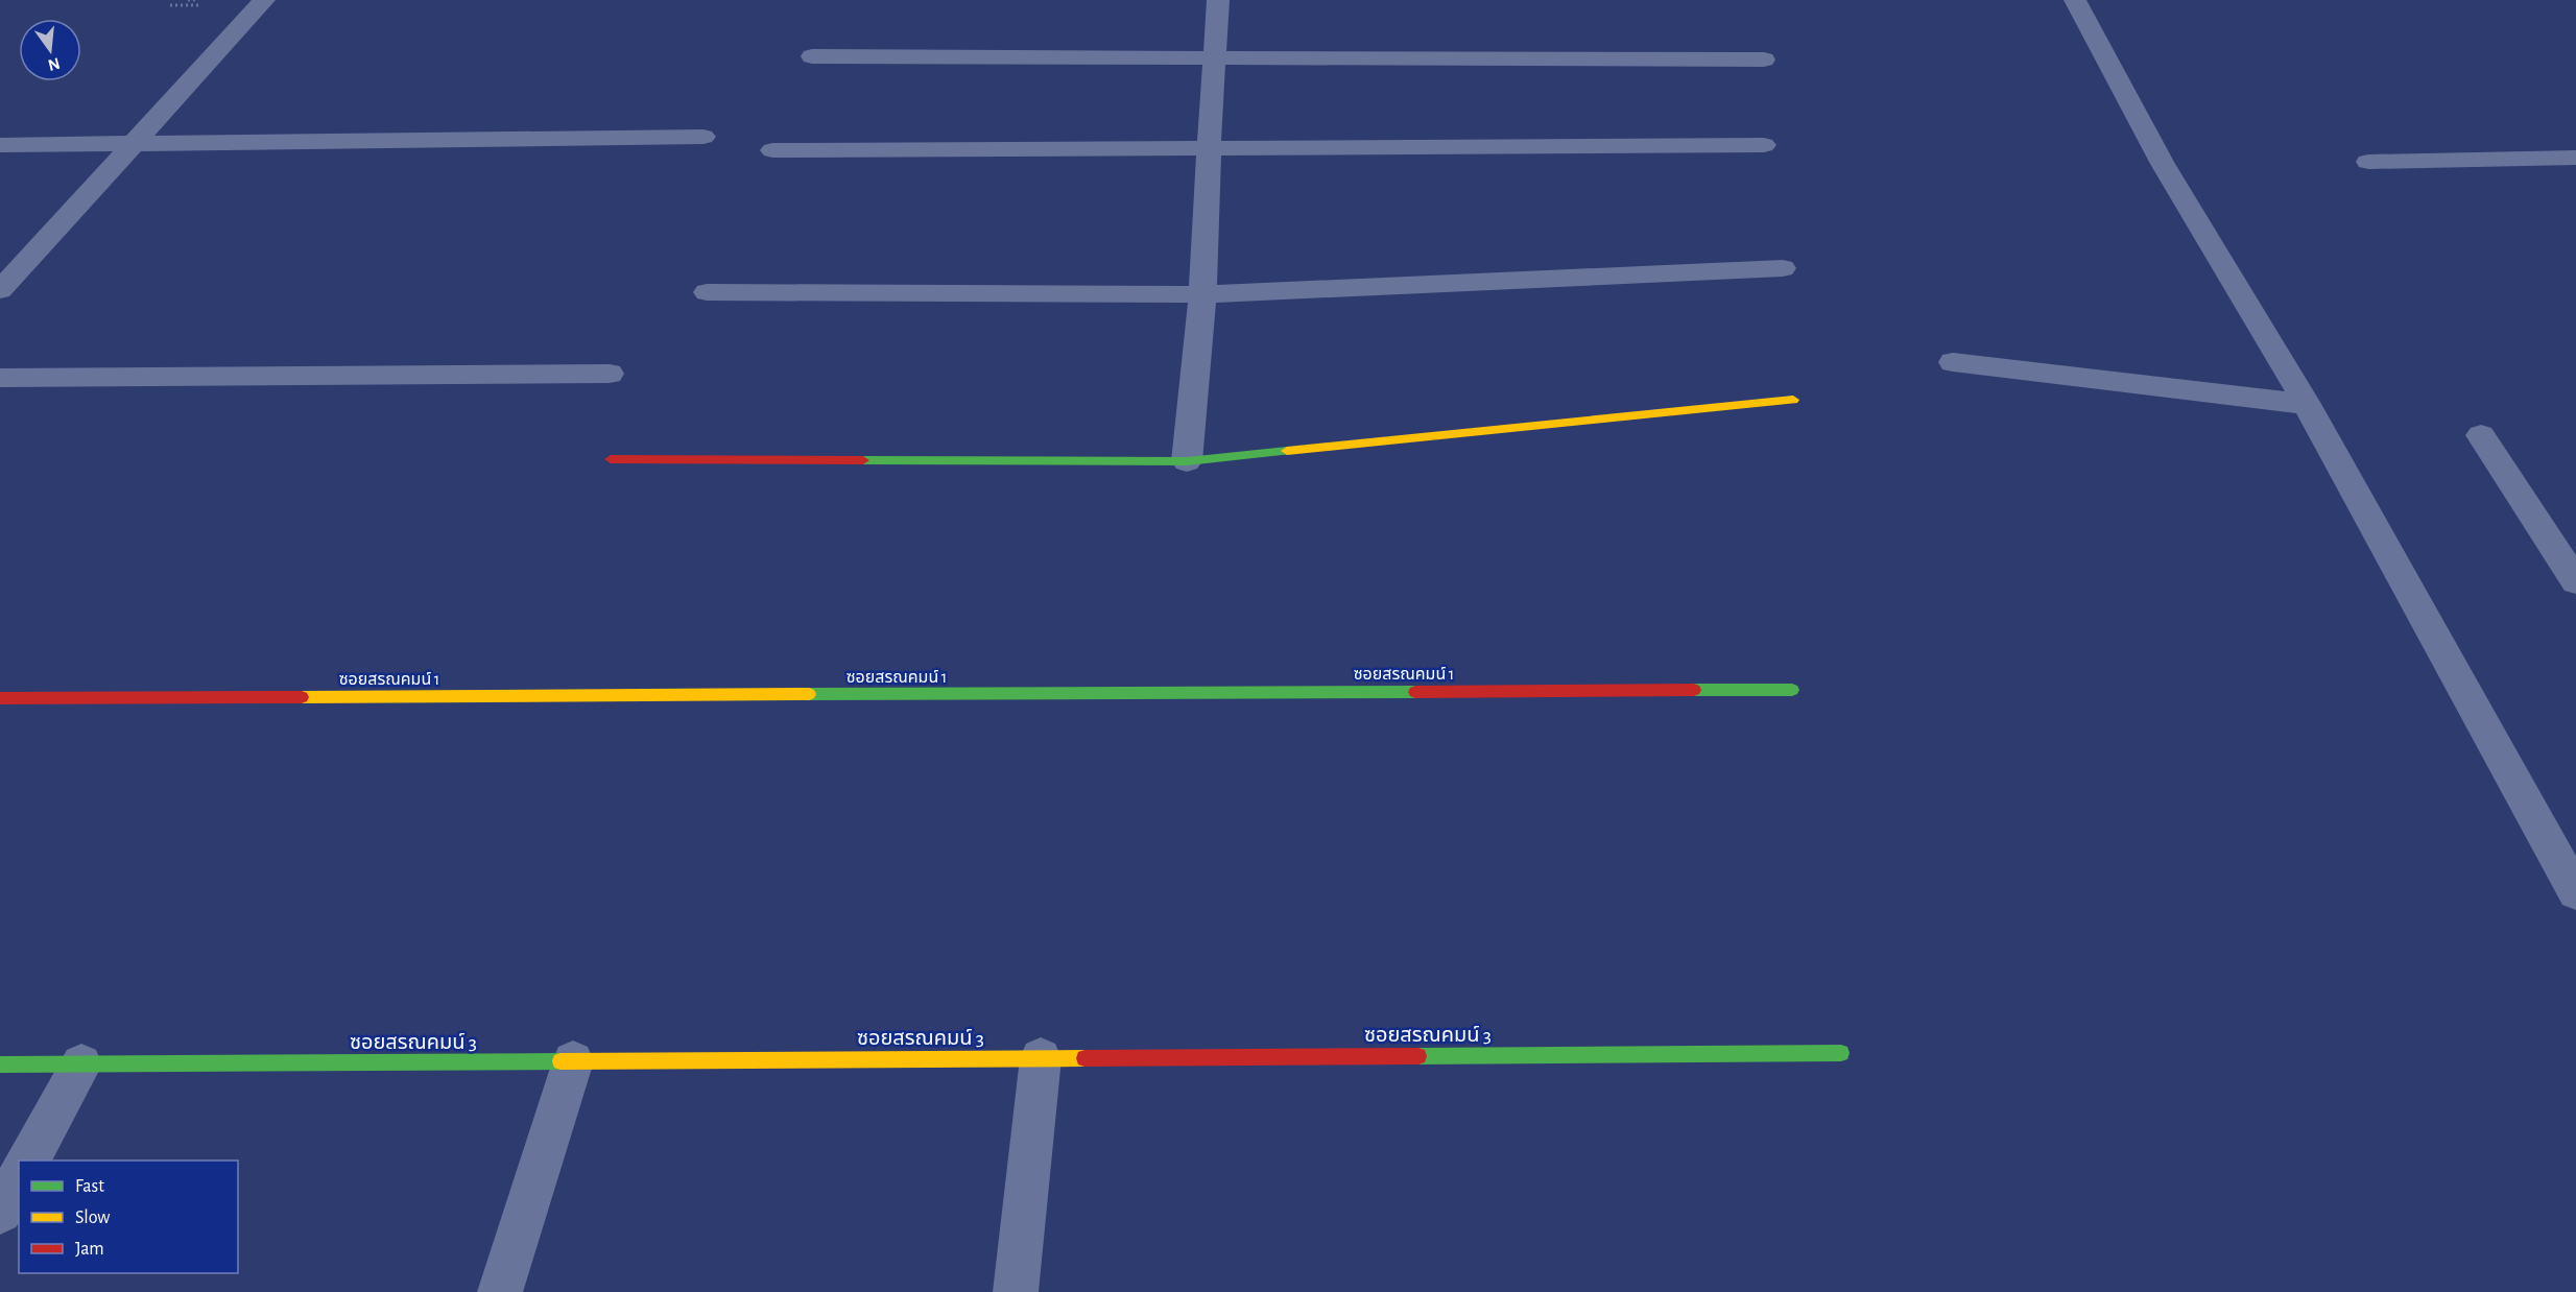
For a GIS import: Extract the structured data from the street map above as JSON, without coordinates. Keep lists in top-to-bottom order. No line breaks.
{"streets":{"street":["ซอยสรณคมน์ 1","ซอยสรณคมน์ 3"]},"legend":["Fast","Slow","Jam"],"north":"bottom"}
